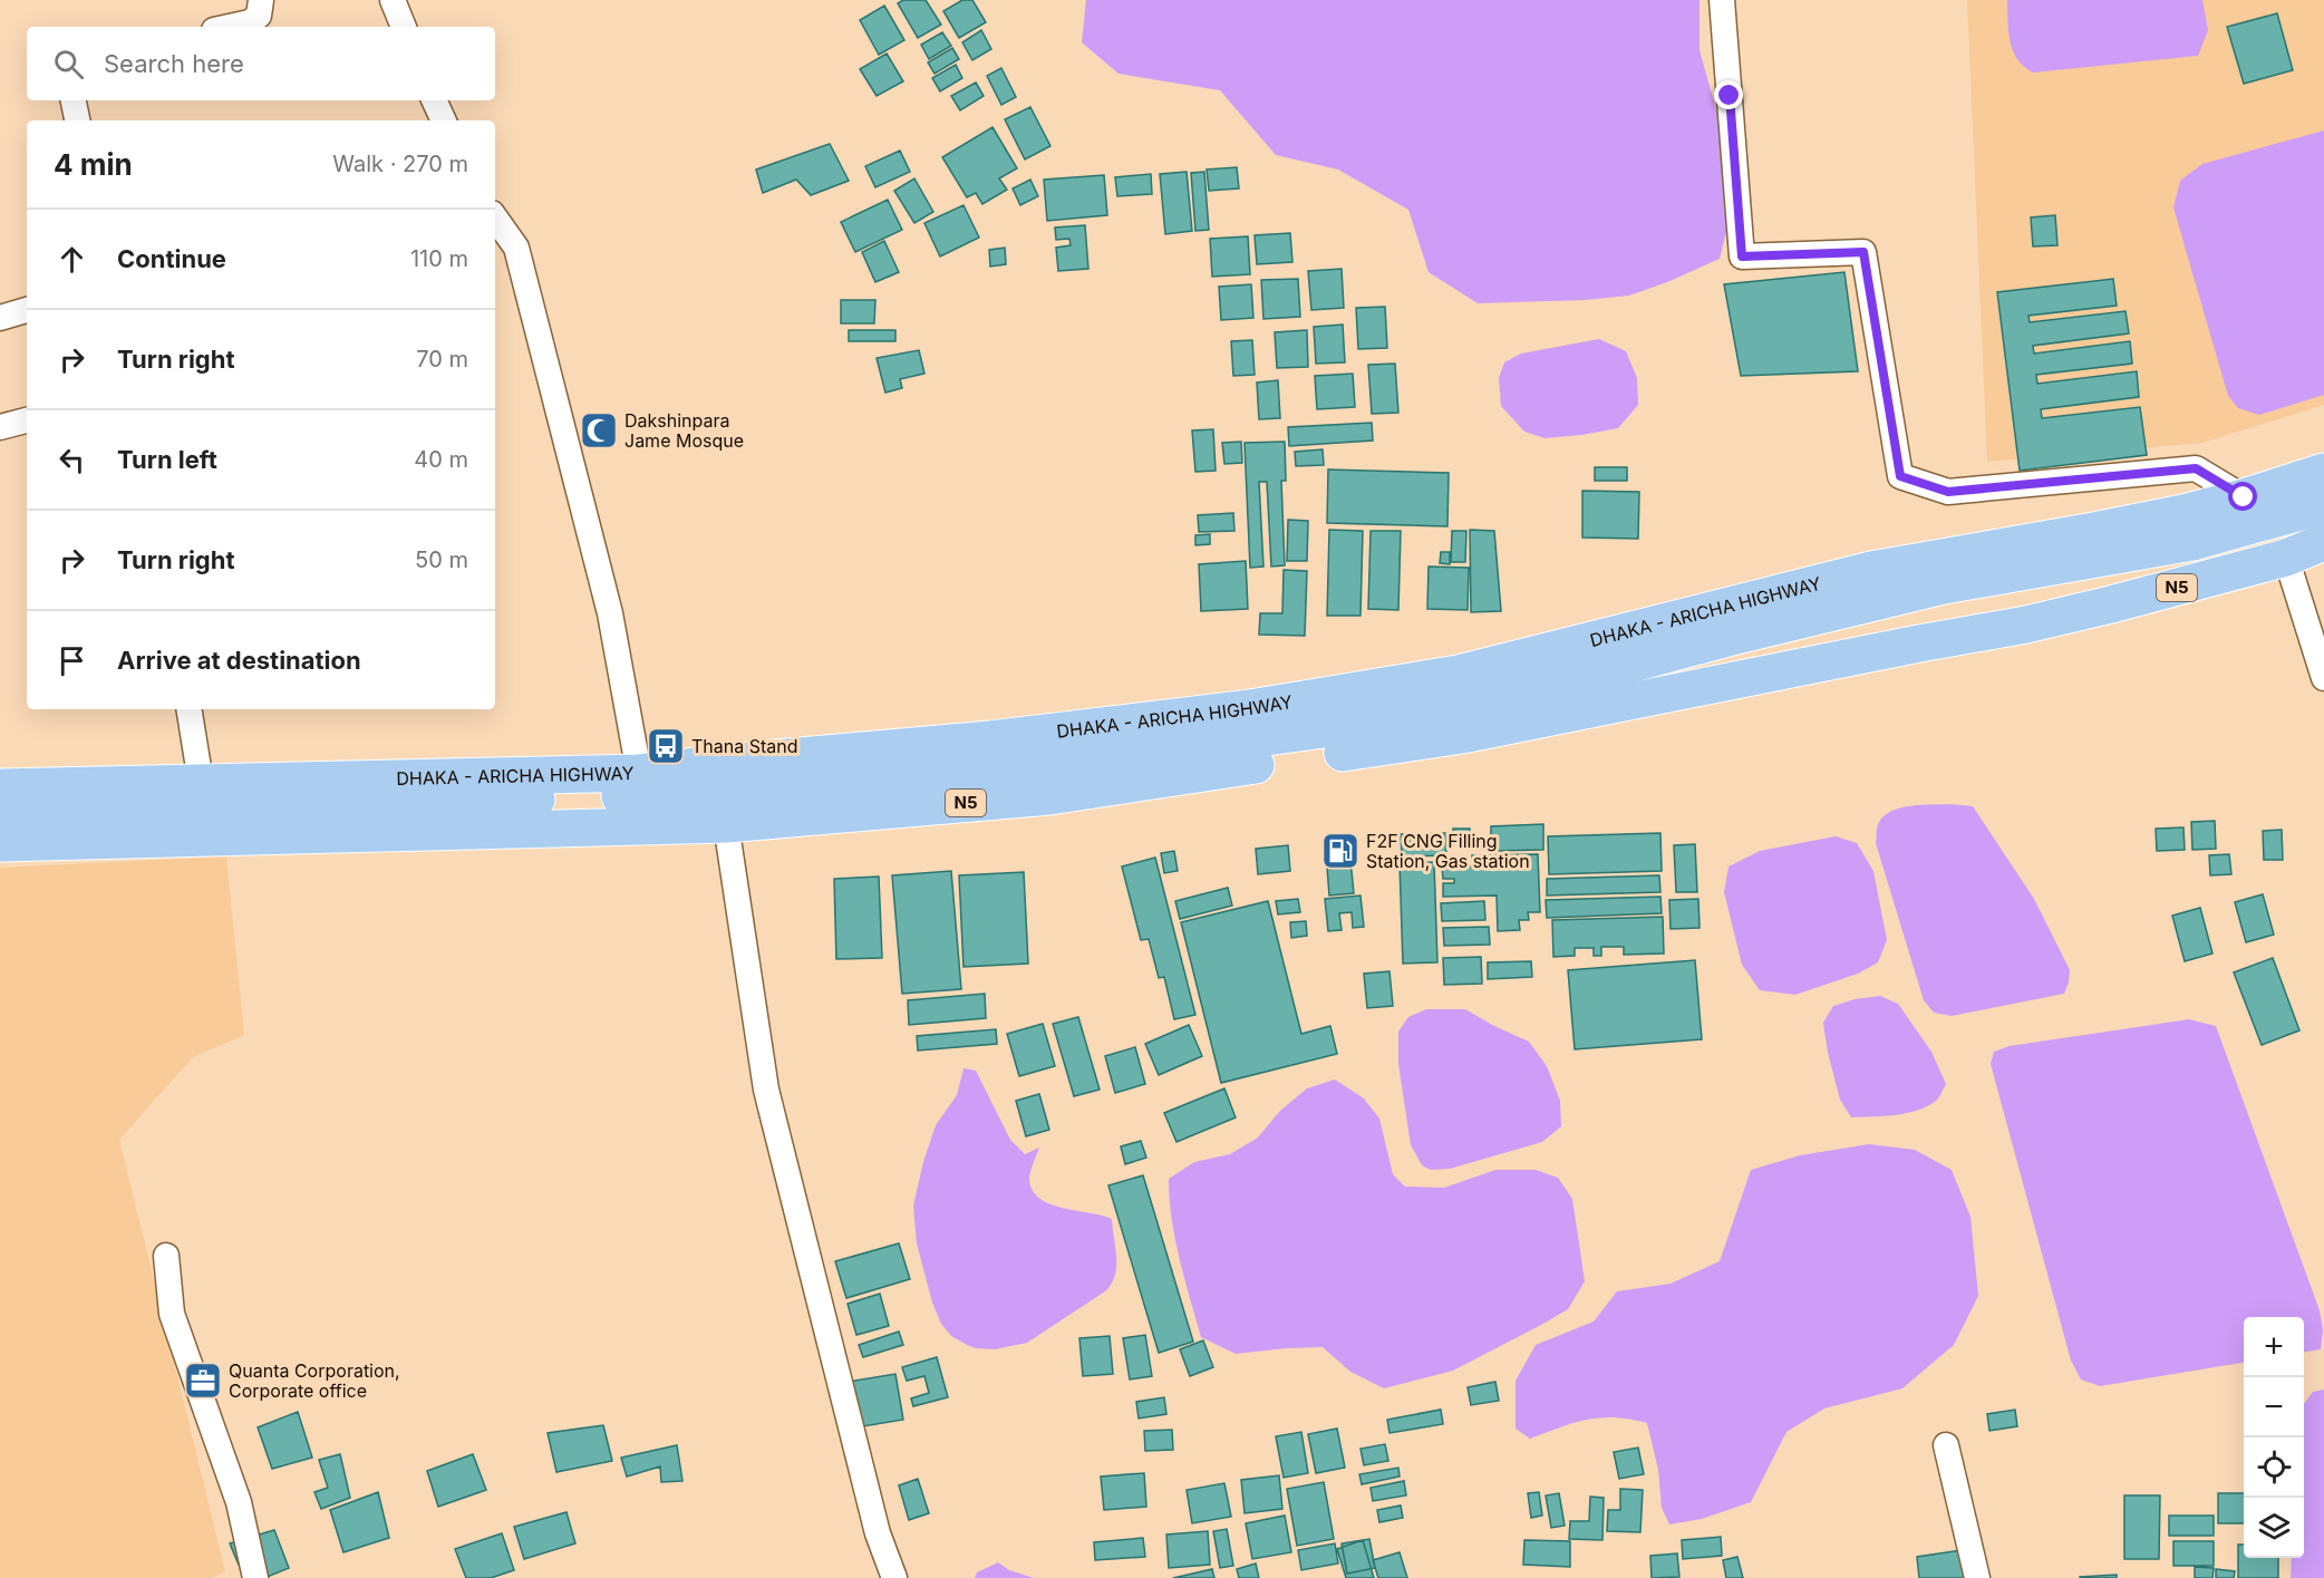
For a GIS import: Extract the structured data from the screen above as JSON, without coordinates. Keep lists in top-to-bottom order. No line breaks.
{"streets":{"highway":["N5","DHAKA - ARICHA HIGHWAY"]},"crossings":[["N5","DHAKA - ARICHA HIGHWAY"]],"places":{"mosque":["Dakshinpara Jame Mosque"],"bus stop":["Thana Stand"],"fuel station":["F2F CNG Filling Station, Gas station"],"office":["Quanta Corporation, Corporate office"]},"page":{"search":"Search here","heading":["4 min","Walk · 270 m"],"list":[["Continue","110 m"],["Turn right","70 m"],["Turn left","40 m"],["Turn right","50 m"],"Arrive at destination"],"map_buttons":["+","−"]}}
